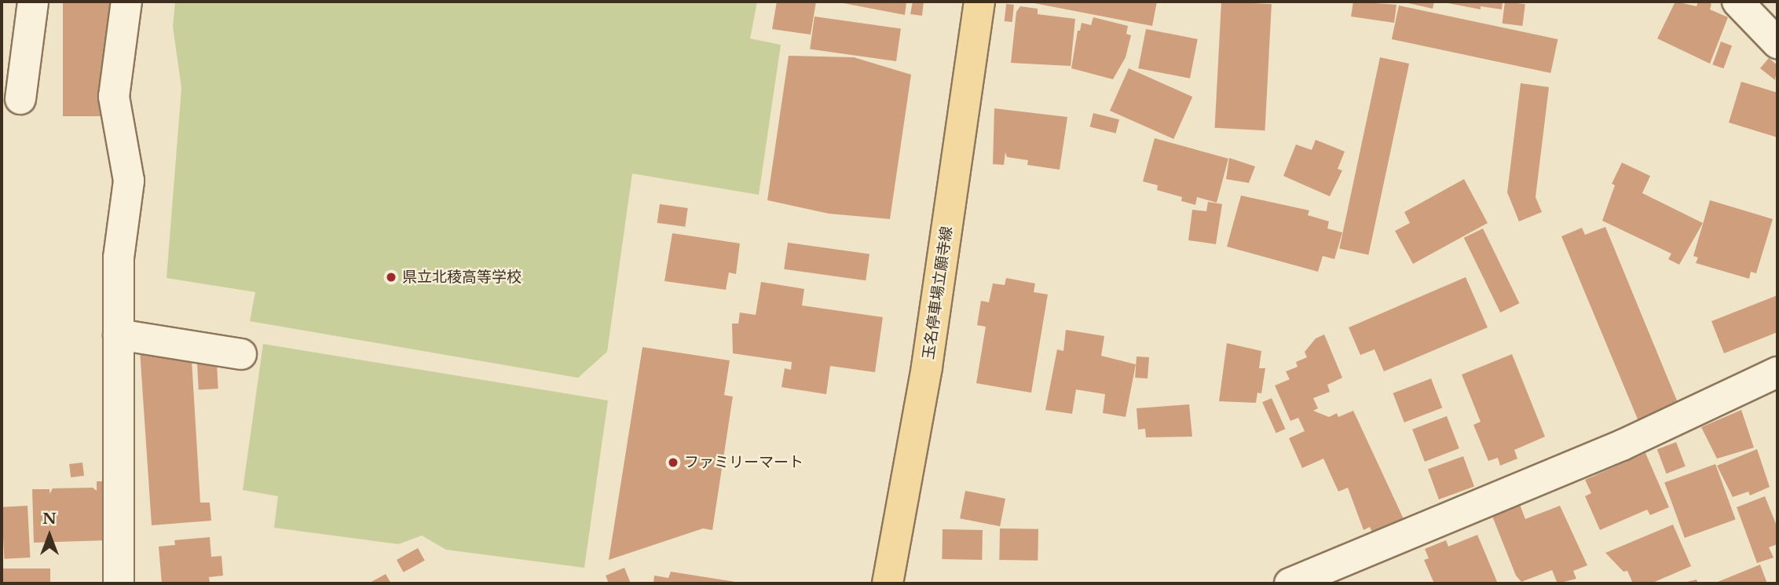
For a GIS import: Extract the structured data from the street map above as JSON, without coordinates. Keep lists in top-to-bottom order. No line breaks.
{"streets":{"main road":["玉名停車場立願寺線"]},"places":["県立北稜高等学校","ファミリーマート"],"north":"top"}
